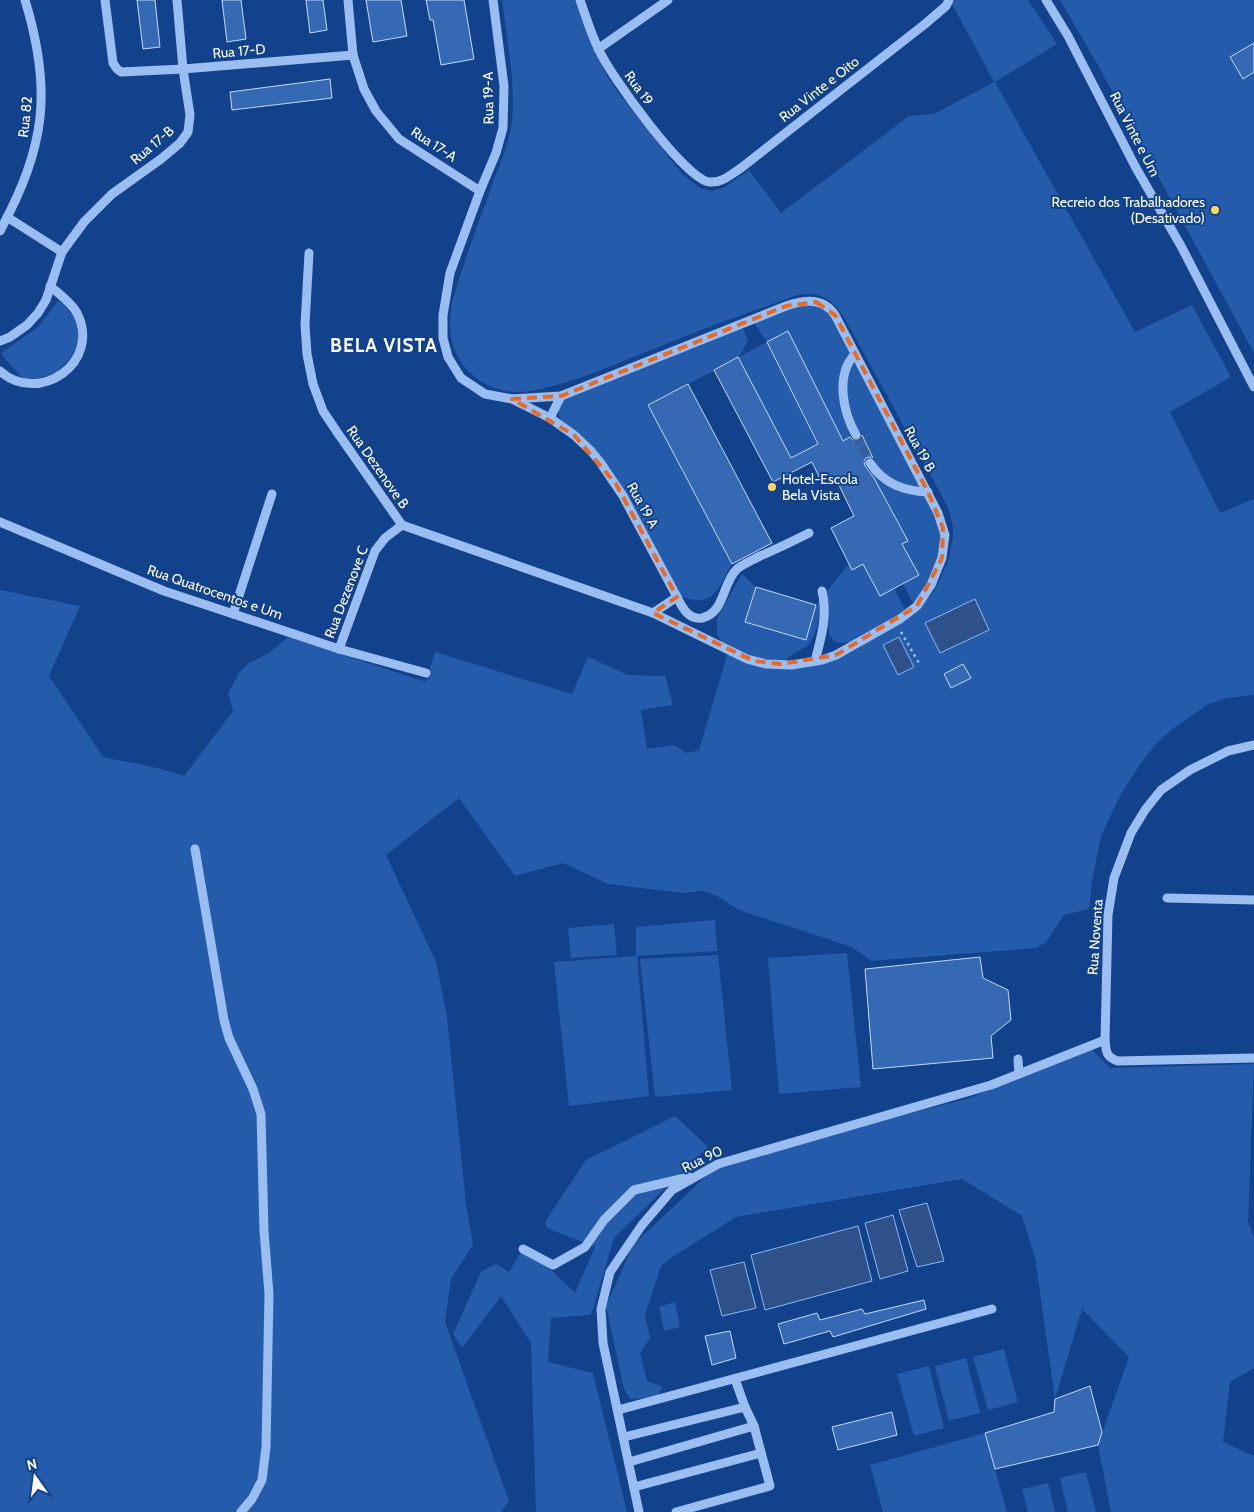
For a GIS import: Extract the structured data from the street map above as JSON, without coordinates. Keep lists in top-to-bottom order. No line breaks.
{"streets":{"street":["Rua 17-D","Rua 19","Rua Vinte e Oito","Rua 19-A","Rua 82","Rua Vinte e Um","Rua 17-A","Rua 17-B","Rua 19 B","Rua Dezenove B","Rua 19 A","Rua Quatrocentos e Um","Rua Dezenove C","Rua Noventa","Rua 90"]},"crossings":[["Rua 17-D","Rua 17-A"],["Rua 17-D","Rua 17-B"],["Rua 19","Rua Vinte e Oito"],["Rua 19-A","Rua 17-A"],["Rua 19-A","Rua 19 B"],["Rua 19-A","Rua 19 A"],["Rua 19 B","Rua Dezenove B"],["Rua 19 B","Rua 19 A"],["Rua Dezenove B","Rua Dezenove C"],["Rua Quatrocentos e Um","Rua Dezenove C"],["Rua Noventa","Rua 90"]],"districts":["BELA VISTA"],"places":["Recreio dos Trabalhadores (Desativado)","Hotel-Escola Bela Vista"],"north":"top"}
